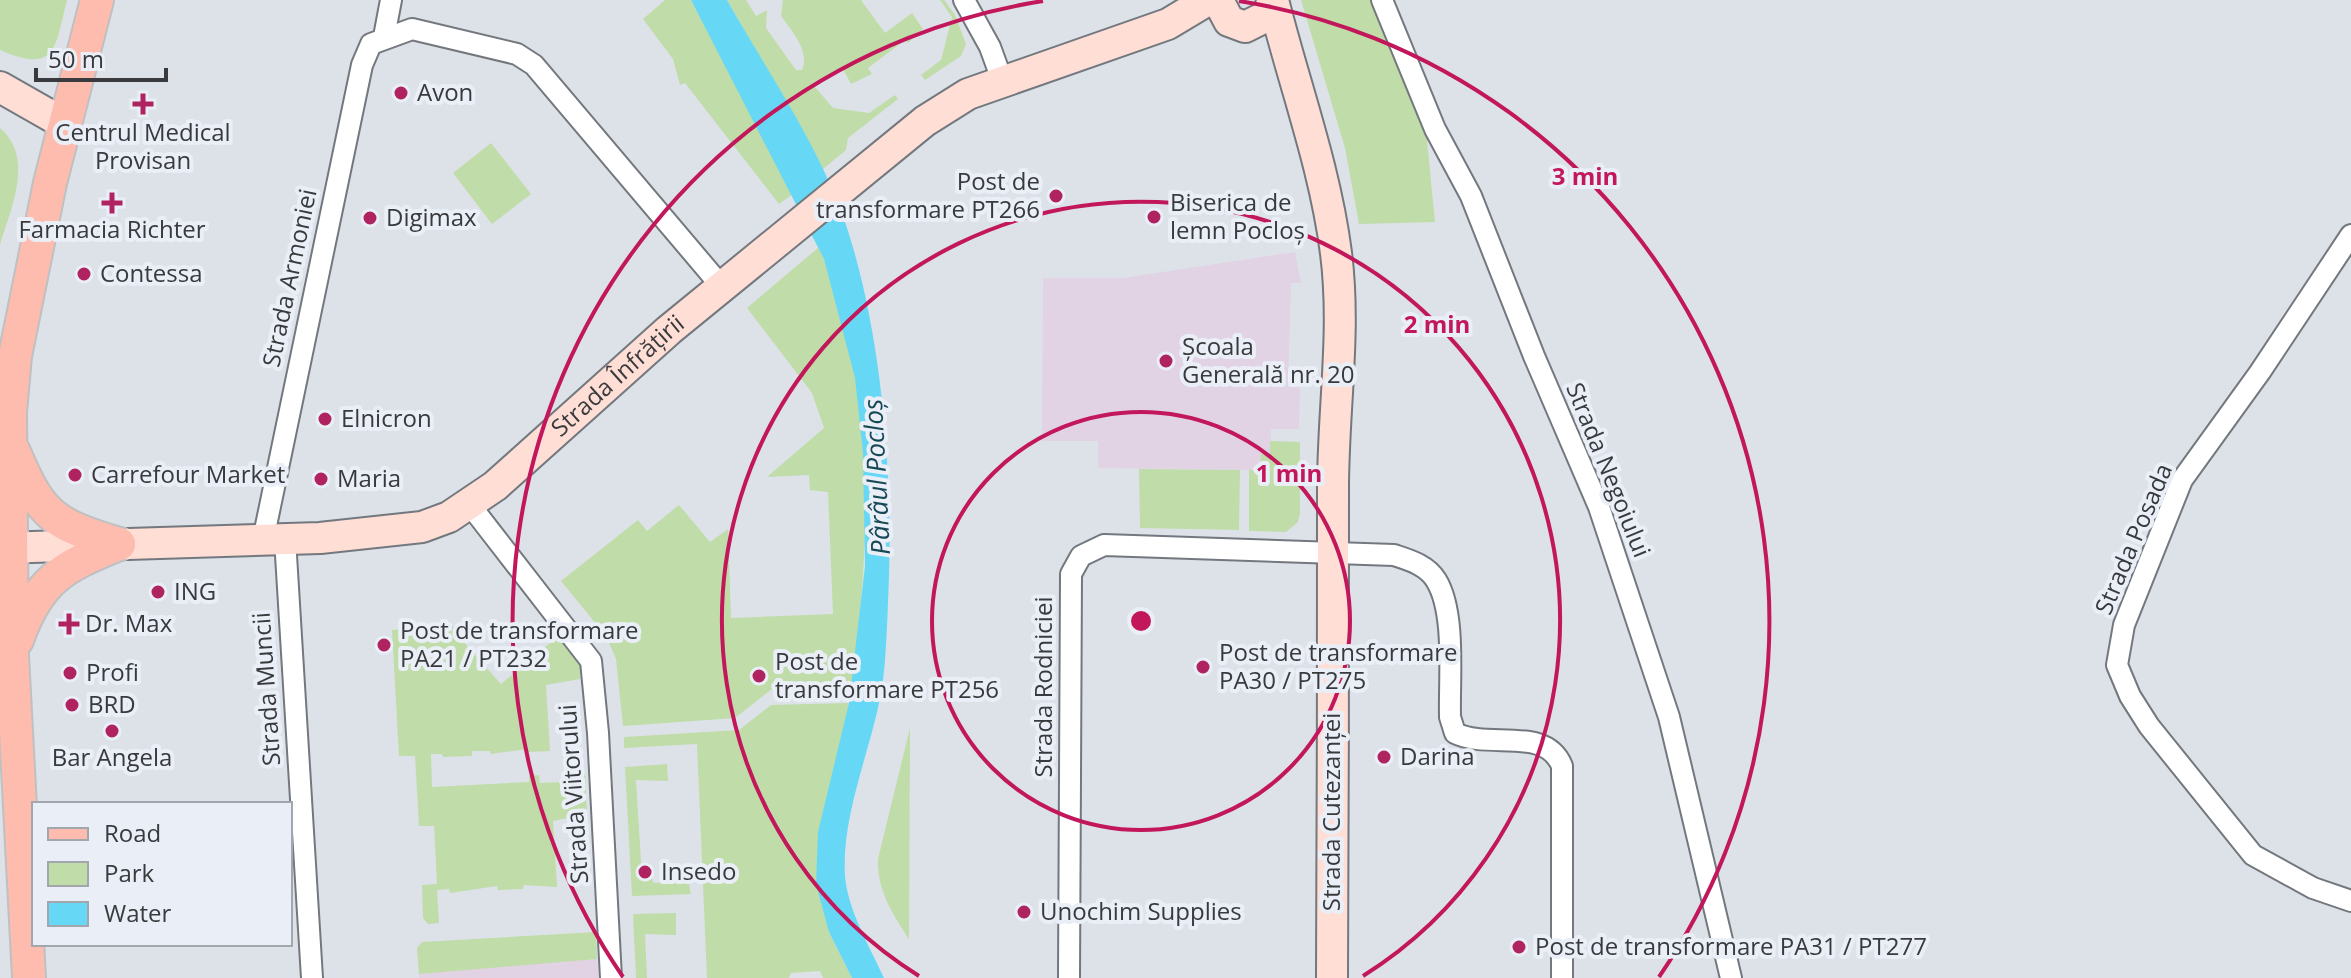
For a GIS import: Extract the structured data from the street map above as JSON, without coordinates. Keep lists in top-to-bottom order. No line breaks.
{"streets":{"street":["Strada Armoniei","Strada Înfrățirii","Strada Negoiului","Strada Posada","Strada Rodniciei","Strada Muncii","Strada Viitorului","Strada Cutezanței"]},"crossings":[["Strada Armoniei","Strada Înfrățirii"],["Strada Armoniei","Strada Muncii"],["Strada Înfrățirii","Strada Muncii"],["Strada Înfrățirii","Strada Viitorului"],["Strada Înfrățirii","Strada Cutezanței"],["Strada Rodniciei","Strada Cutezanței"]],"water":["Pârâul Pocloș"],"places":{"other":["Avon","Post de transformare PT266","Biserica de lemn Pocloș","Digimax","Contessa","Școala Generală nr. 20","Elnicron","Carrefour Market","Maria","ING","Post de transformare PA21 / PT232","Post de transformare PA30 / PT275","Profi","Post de transformare PT256","BRD","Bar Angela","Darina","Insedo","Unochim Supplies","Post de transformare PA31 / PT277"],"health":["Centrul Medical Provisan","Farmacia Richter","Dr. Max"]},"legend":["Road","Park","Water"],"scale_bar":"50 m","rings":["3 min","2 min","1 min"]}
